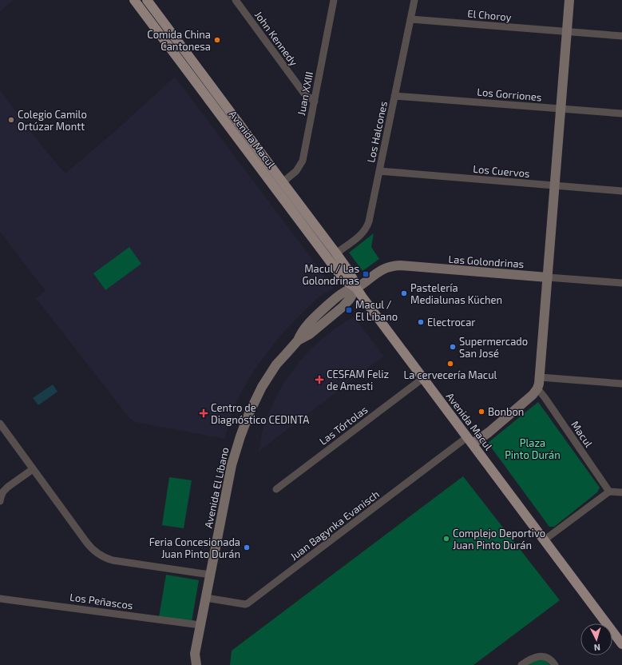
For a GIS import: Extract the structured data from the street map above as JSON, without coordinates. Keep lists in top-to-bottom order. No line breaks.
{"streets":{"main road":["Avenida Macul"],"street":["El Choroy","John Kennedy","Juan XXIII","Los Gorriones","Los Halcones","Los Cuervos","Las Golondrinas","Las Tórtolas","Macul","Avenida El Líbano","Juan Bagynka Evanisch","Los Peñascos"]},"crossings":[["El Choroy","Los Halcones"],["John Kennedy","Juan XXIII"],["Juan XXIII","Avenida Macul"],["Los Gorriones","Los Halcones"],["Los Halcones","Avenida Macul"],["Los Halcones","Los Cuervos"],["Avenida Macul","Las Golondrinas"],["Avenida Macul","Las Tórtolas"],["Avenida Macul","Avenida El Líbano"],["Avenida Macul","Juan Bagynka Evanisch"],["Las Golondrinas","Avenida El Líbano"],["Avenida El Líbano","Juan Bagynka Evanisch"],["Avenida El Líbano","Los Peñascos"]],"parks":["Plaza Pinto Durán"],"places":{"other":["Comida China Cantonesa","Colegio Camilo Ortúzar Montt","Pastelería Medialunas Küchen","Electrocar","Supermercado San José","La cervecería Macul","Bonbon","Complejo Deportivo Juan Pinto Durán","Feria Concesionada Juan Pinto Durán"],"transit":["Macul / Las Golondrinas","Macul / El Líbano"],"health":["CESFAM Feliz de Amesti","Centro de Diagnóstico CEDINTA"]},"north":"bottom"}
